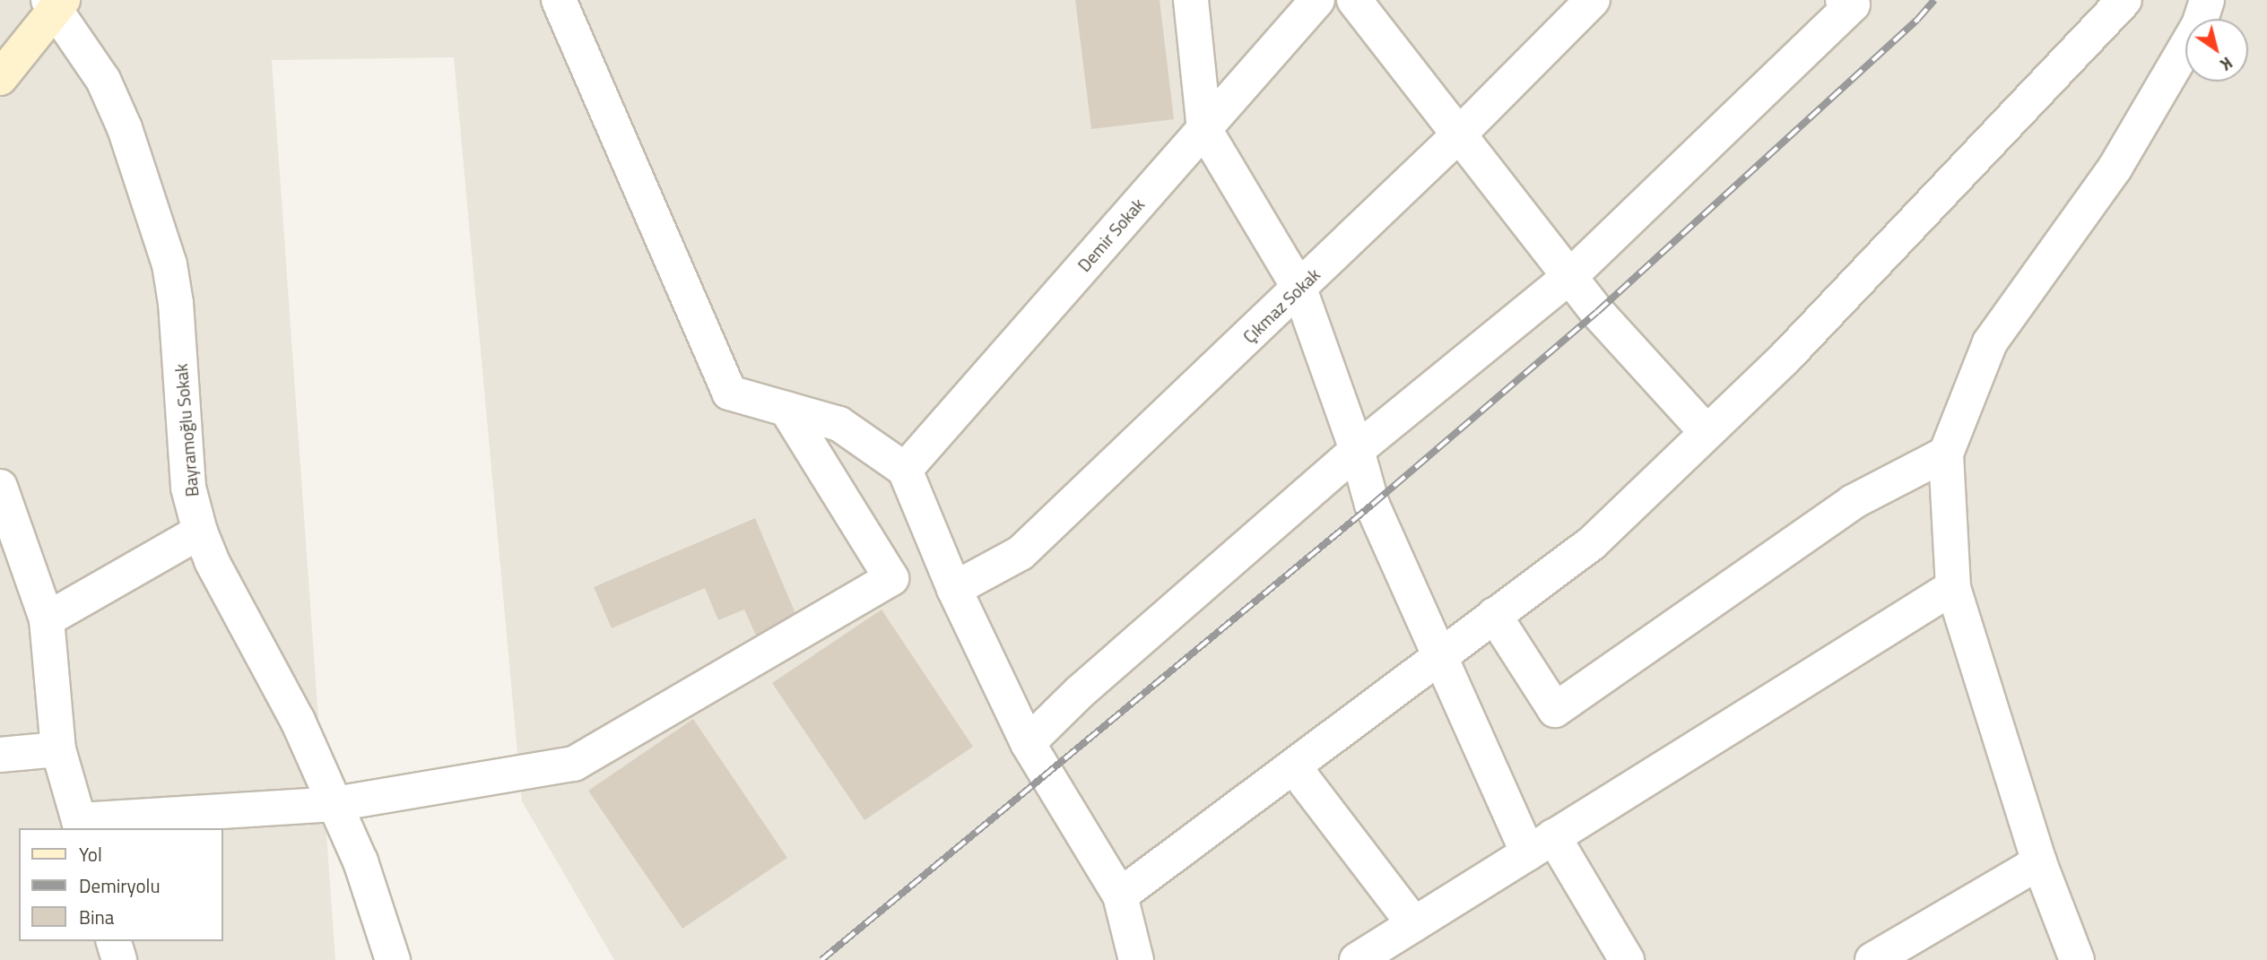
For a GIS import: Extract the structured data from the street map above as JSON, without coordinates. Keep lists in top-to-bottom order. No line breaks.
{"streets":{"street":["Demir Sokak","Çıkmaz Sokak","Bayramoğlu Sokak"]},"legend":["Yol","Demiryolu","Bina"],"north":"bottom right"}
